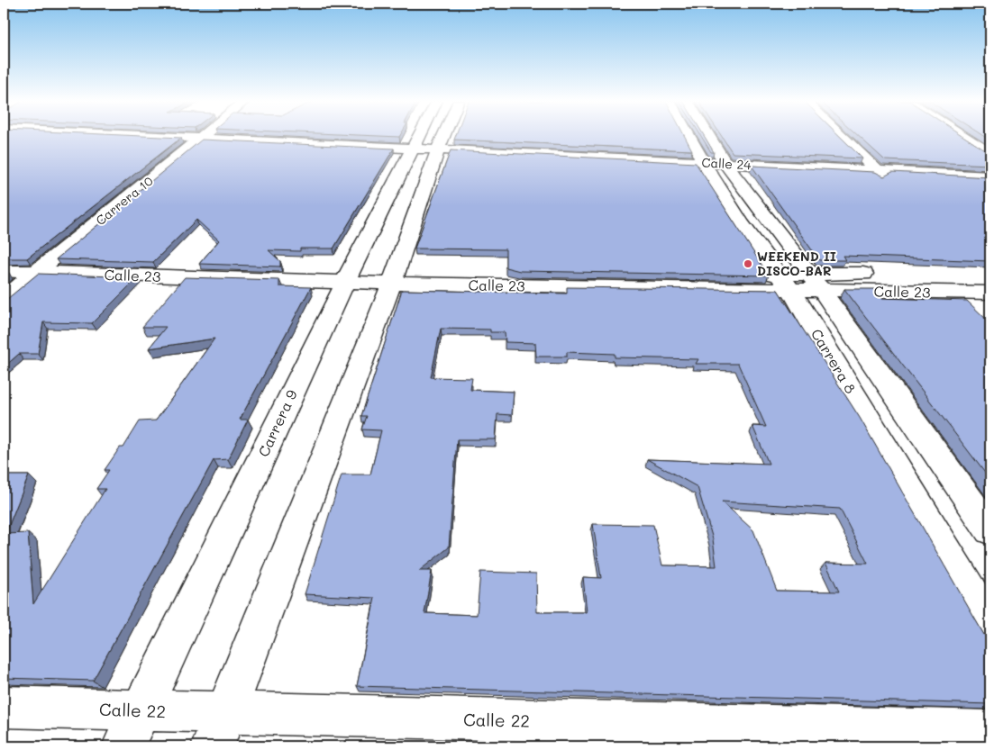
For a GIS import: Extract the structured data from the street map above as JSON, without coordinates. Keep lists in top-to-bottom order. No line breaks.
{"streets":{"street":["Calle 24","Carrera 10","Calle 23","Carrera 8","Carrera 9","Calle 22"]},"crossings":[["Calle 24","Carrera 10"],["Calle 24","Carrera 8"],["Calle 24","Carrera 9"],["Carrera 10","Calle 23"],["Calle 23","Carrera 8"],["Calle 23","Carrera 9"],["Carrera 9","Calle 22"]],"places":["WEEKEND II DISCO-BAR"]}
